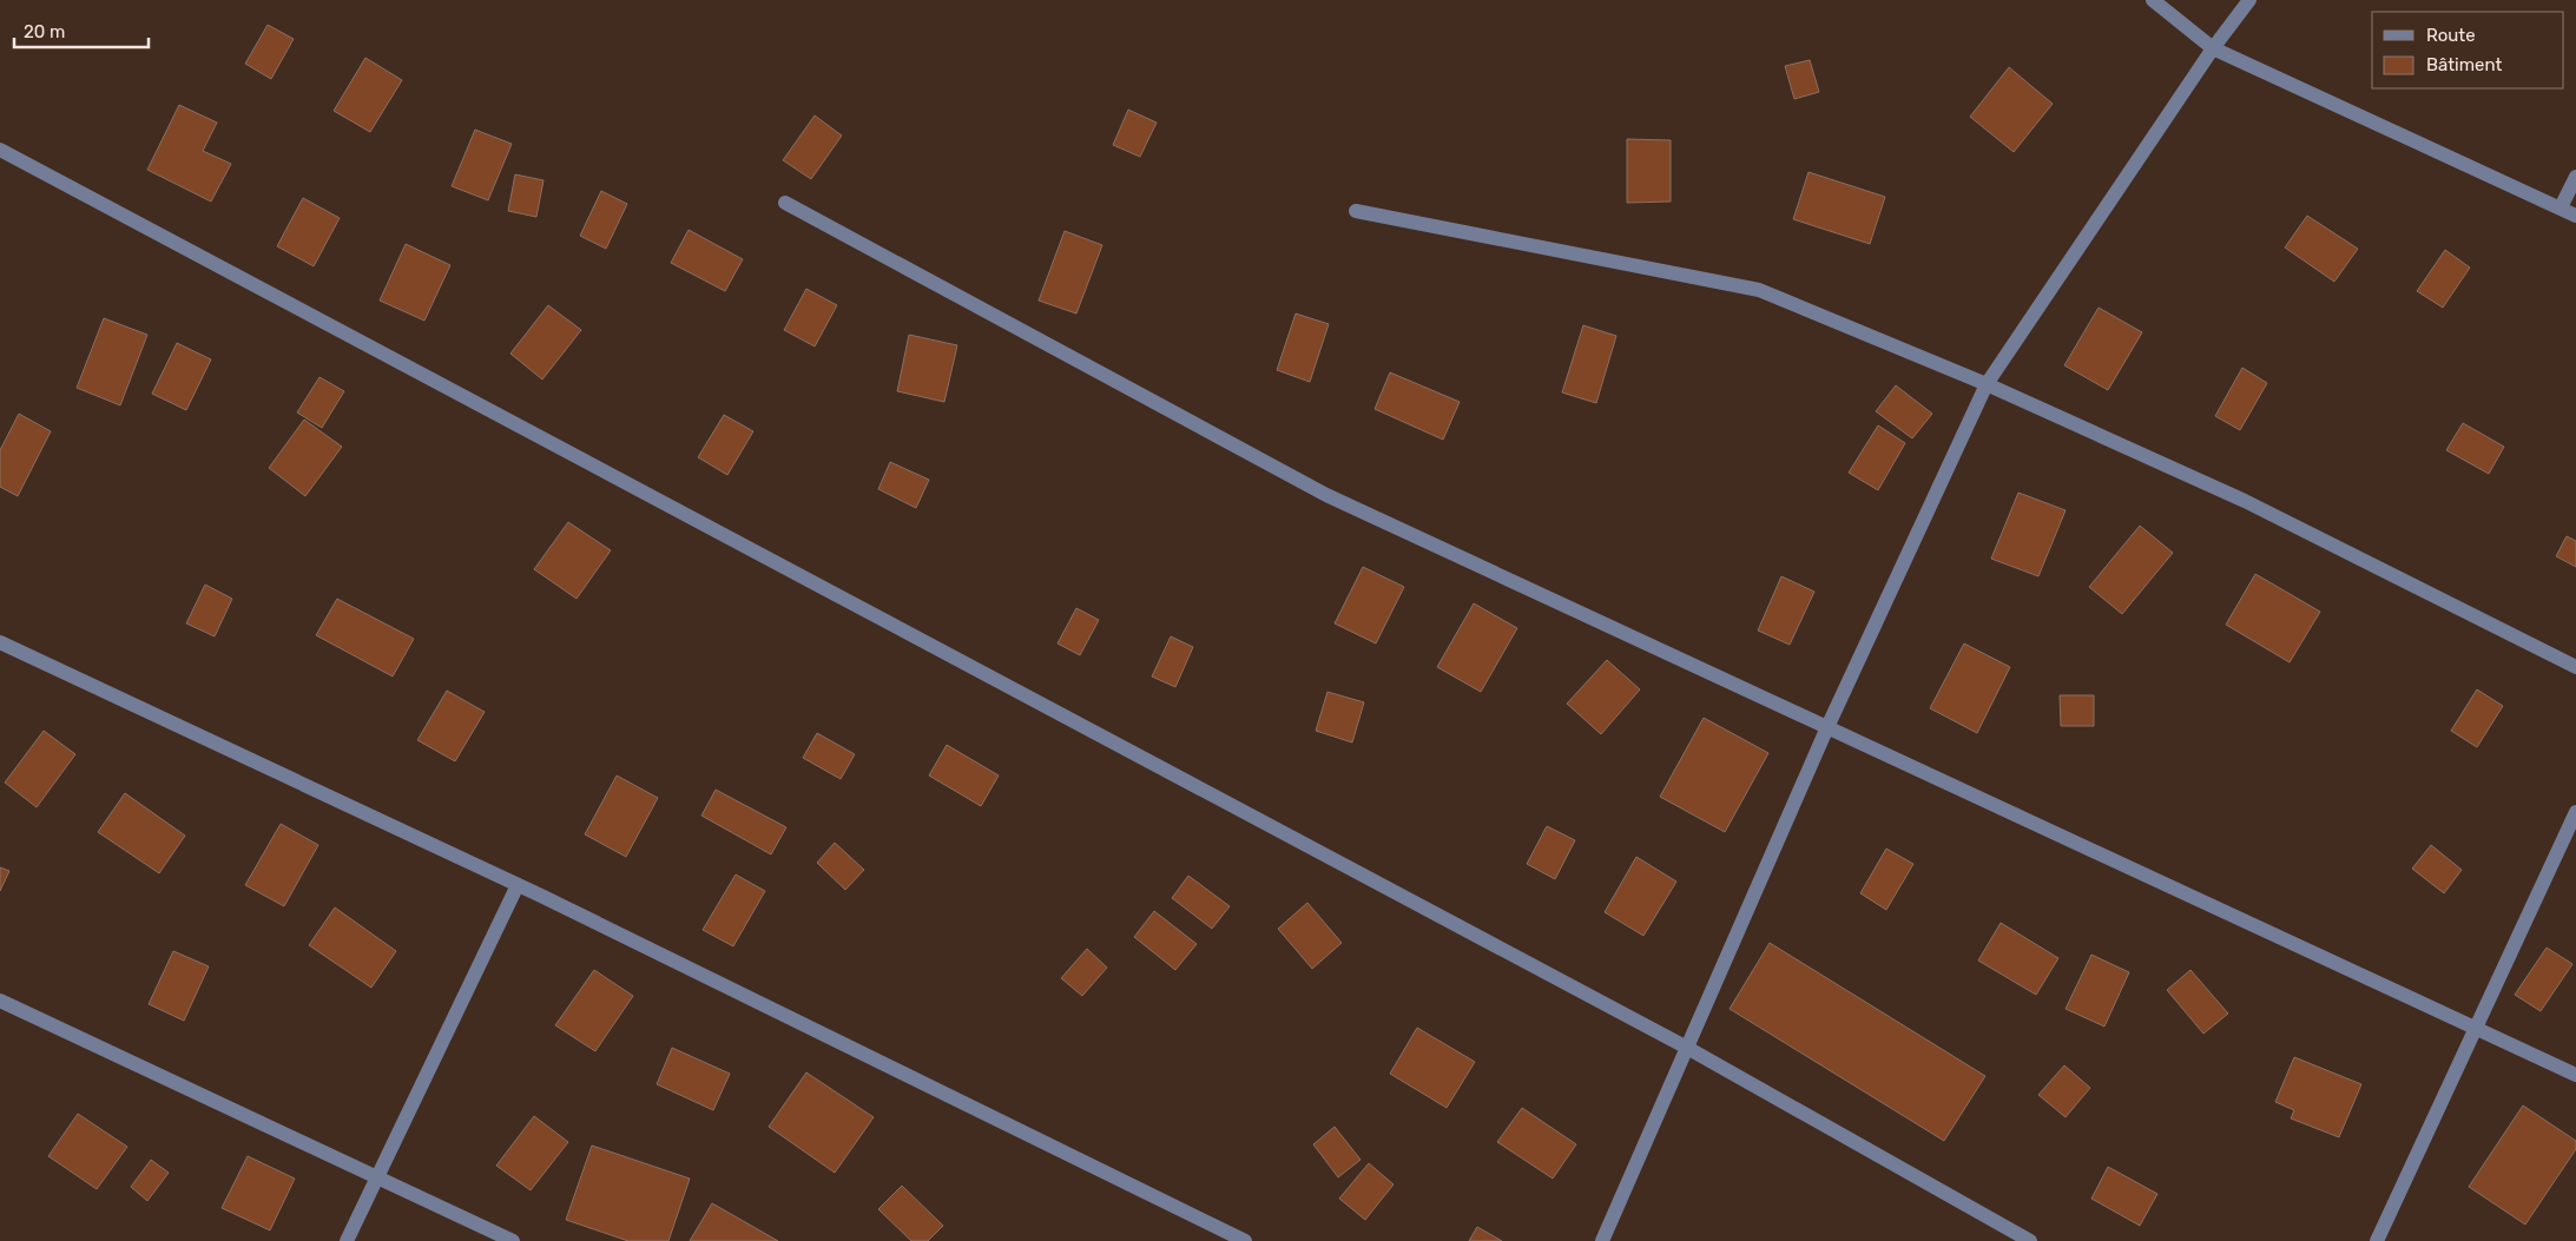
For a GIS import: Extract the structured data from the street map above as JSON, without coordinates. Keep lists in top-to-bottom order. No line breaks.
{"legend":["Route","Bâtiment"],"scale_bar":"20 m"}
